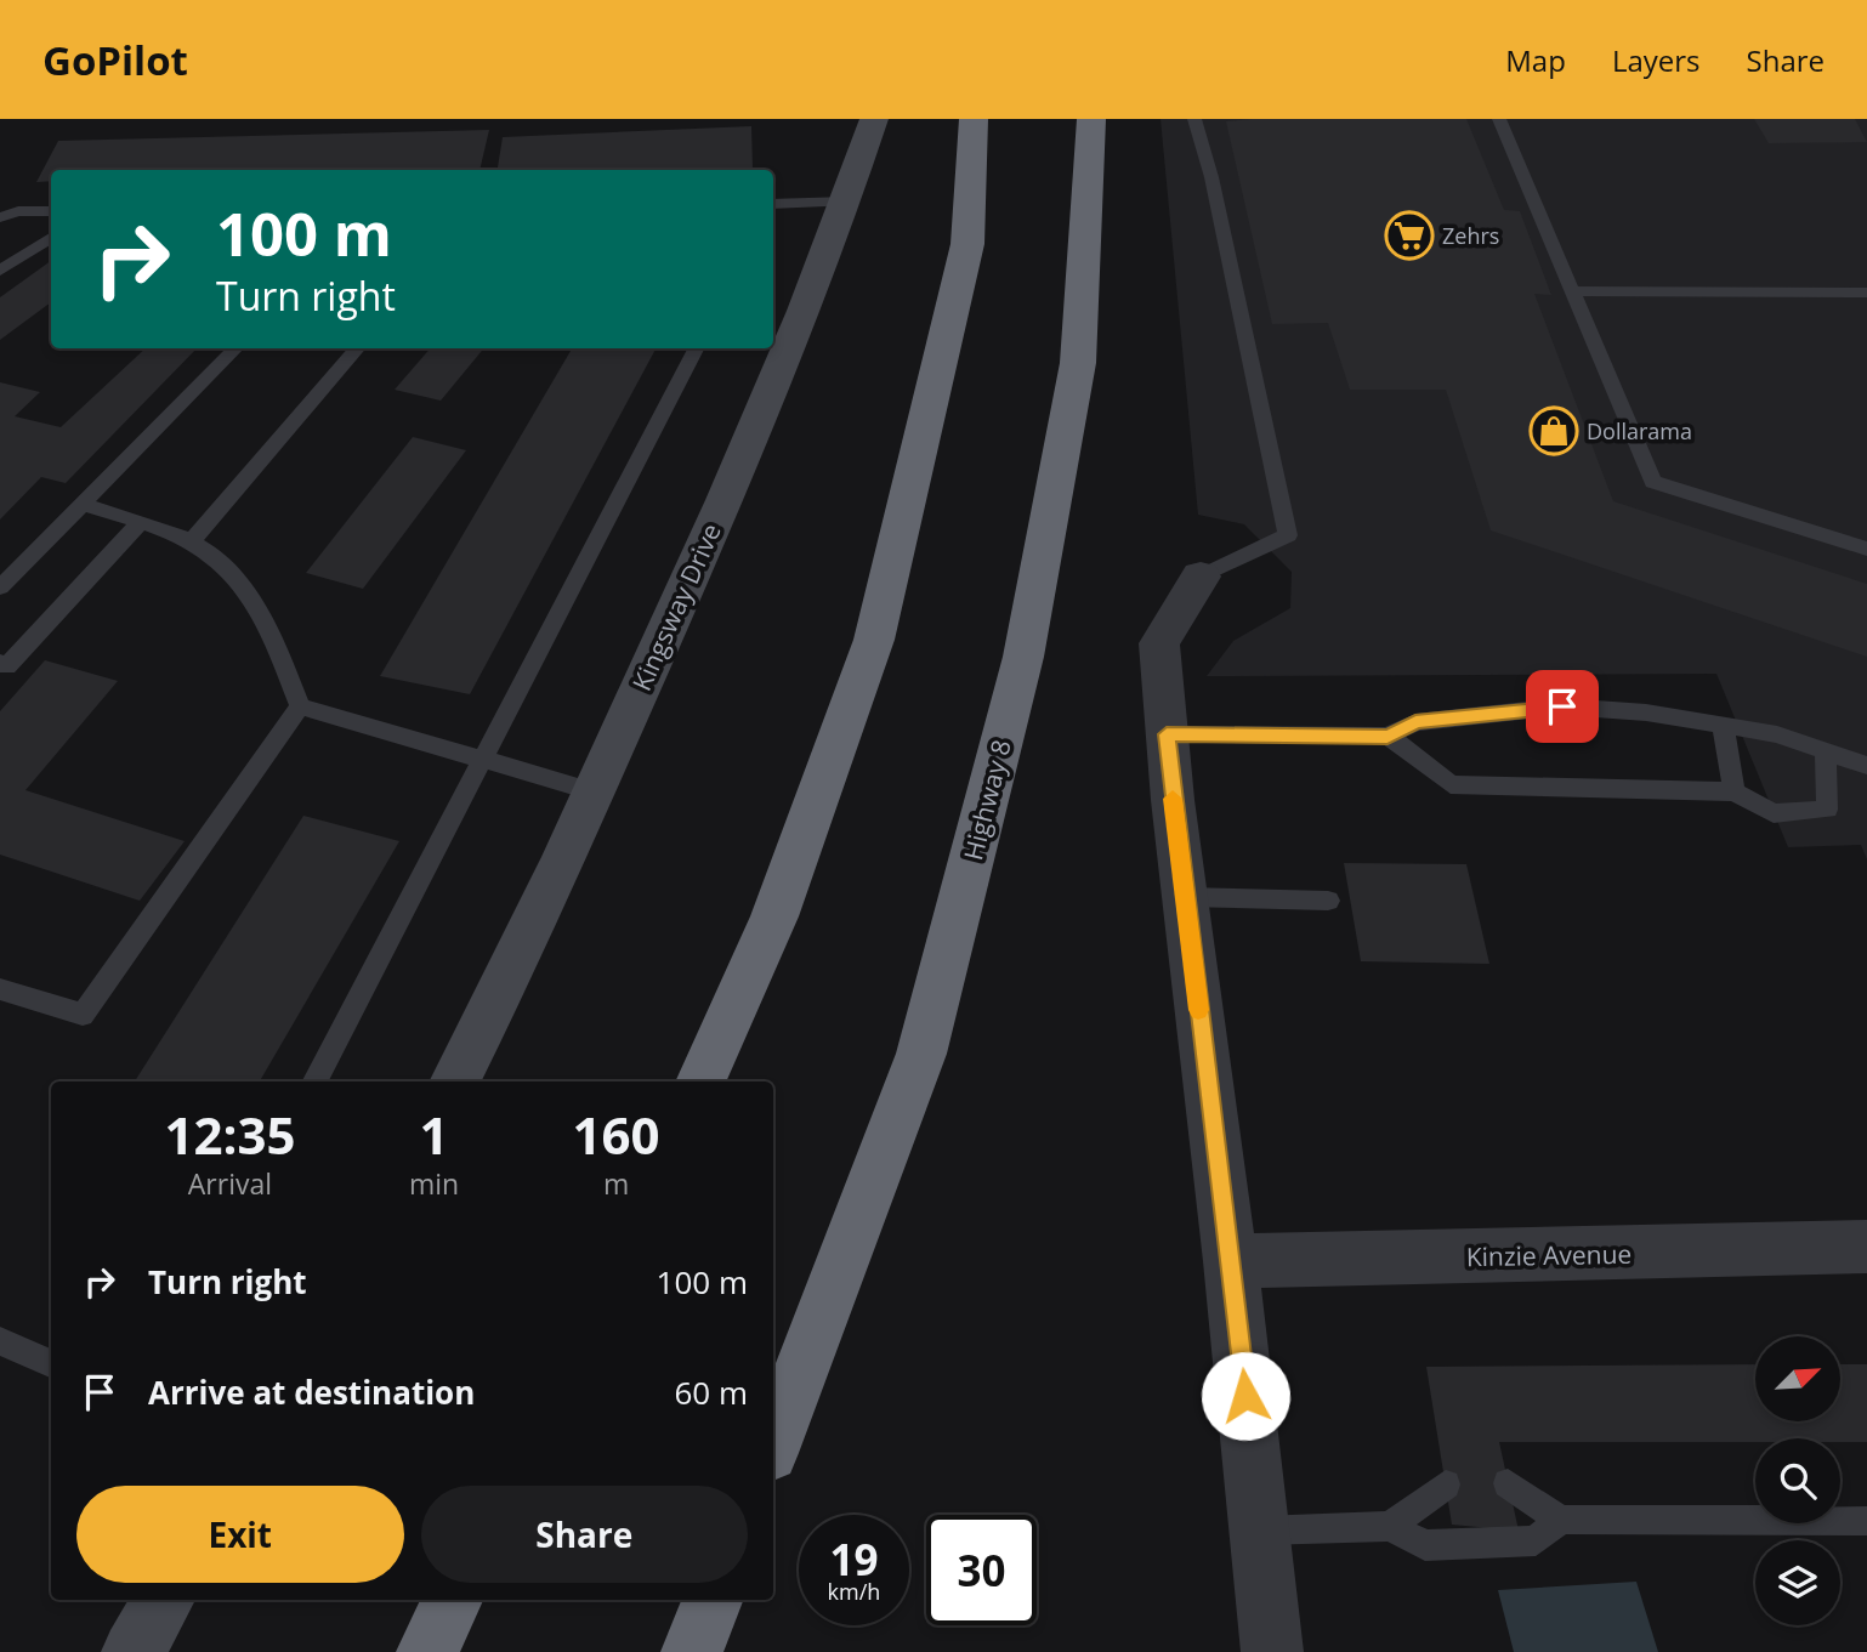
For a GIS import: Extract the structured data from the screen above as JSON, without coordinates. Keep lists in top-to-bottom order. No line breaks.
{"streets":{"highway":["Highway 8"],"street":["Kingsway Drive","Kinzie Avenue"]},"places":{"supermarket":["Zehrs"],"shop":["Dollarama"]},"north":"top right","page":{"header":"GoPilot","nav":["Map","Layers","Share"],"turn":["100 m","Turn right"],"eta":["12:35","Arrival","1","min","160","m"],"list":[{"name":"Turn right","value":"100 m"},{"name":"Arrive at destination","value":"60 m"}],"buttons":["Exit","Share"],"speed":"19 km/h","limit":"30"}}
